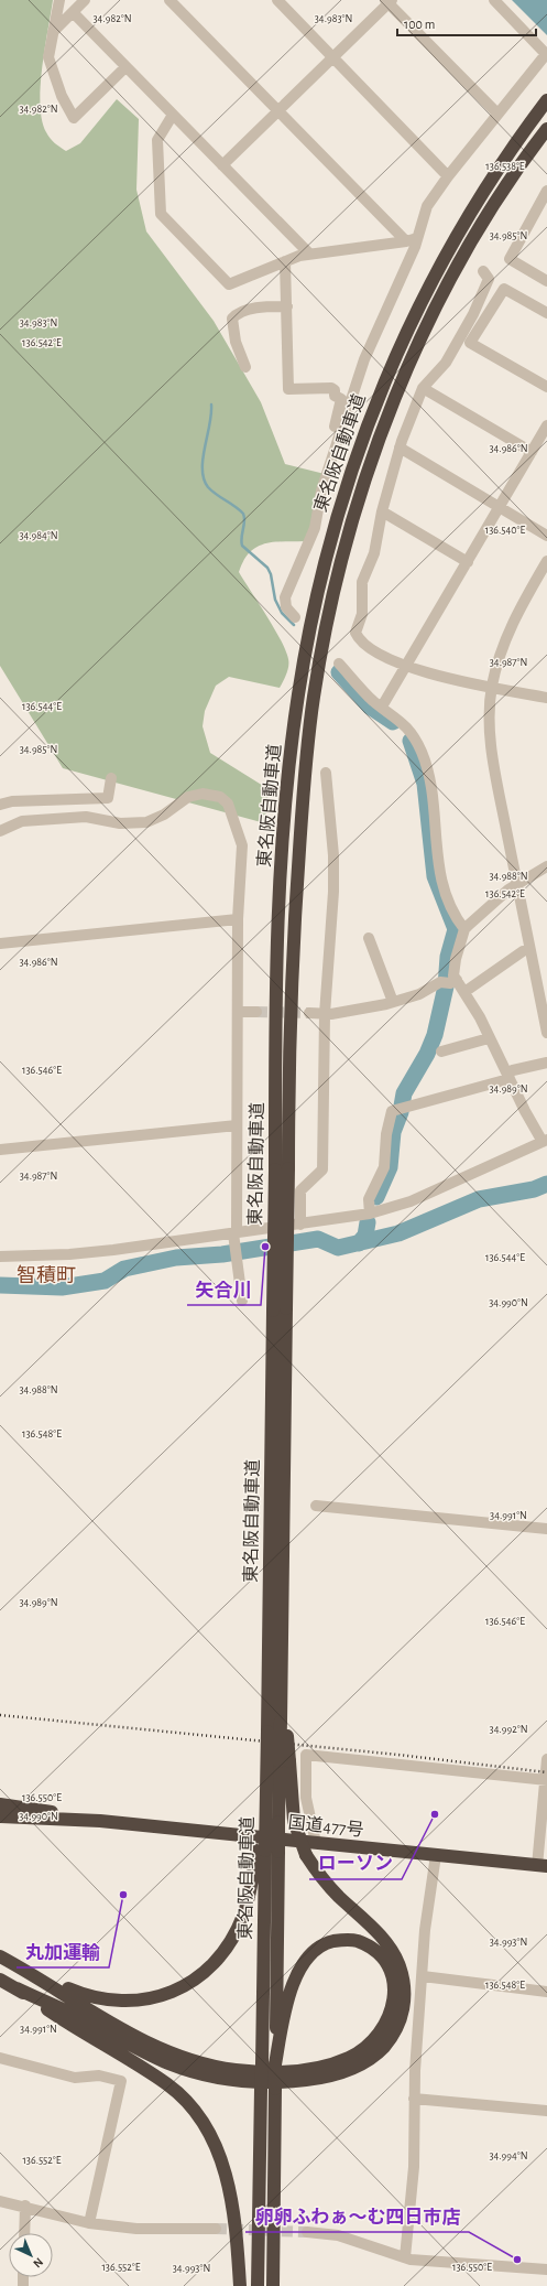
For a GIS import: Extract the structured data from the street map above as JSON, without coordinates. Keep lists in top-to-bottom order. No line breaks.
{"streets":{"highway":["東名阪自動車道","国道477号"]},"districts":["智積町"],"places":["矢合川","ローソン","丸加運輸","卵卵ふわぁ～む四日市店"],"scale_bar":"100 m","north":"bottom right","coordinates":["34.982°N","34.983°N","136.538°E","34.985°N","136.542°E","34.986°N","136.540°E","34.984°N","34.987°N","136.544°E","34.988°N","136.546°E","34.989°N","34.990°N","136.548°E","34.991°N","34.992°N","136.550°E","34.993°N","34.994°N","136.552°E"]}
